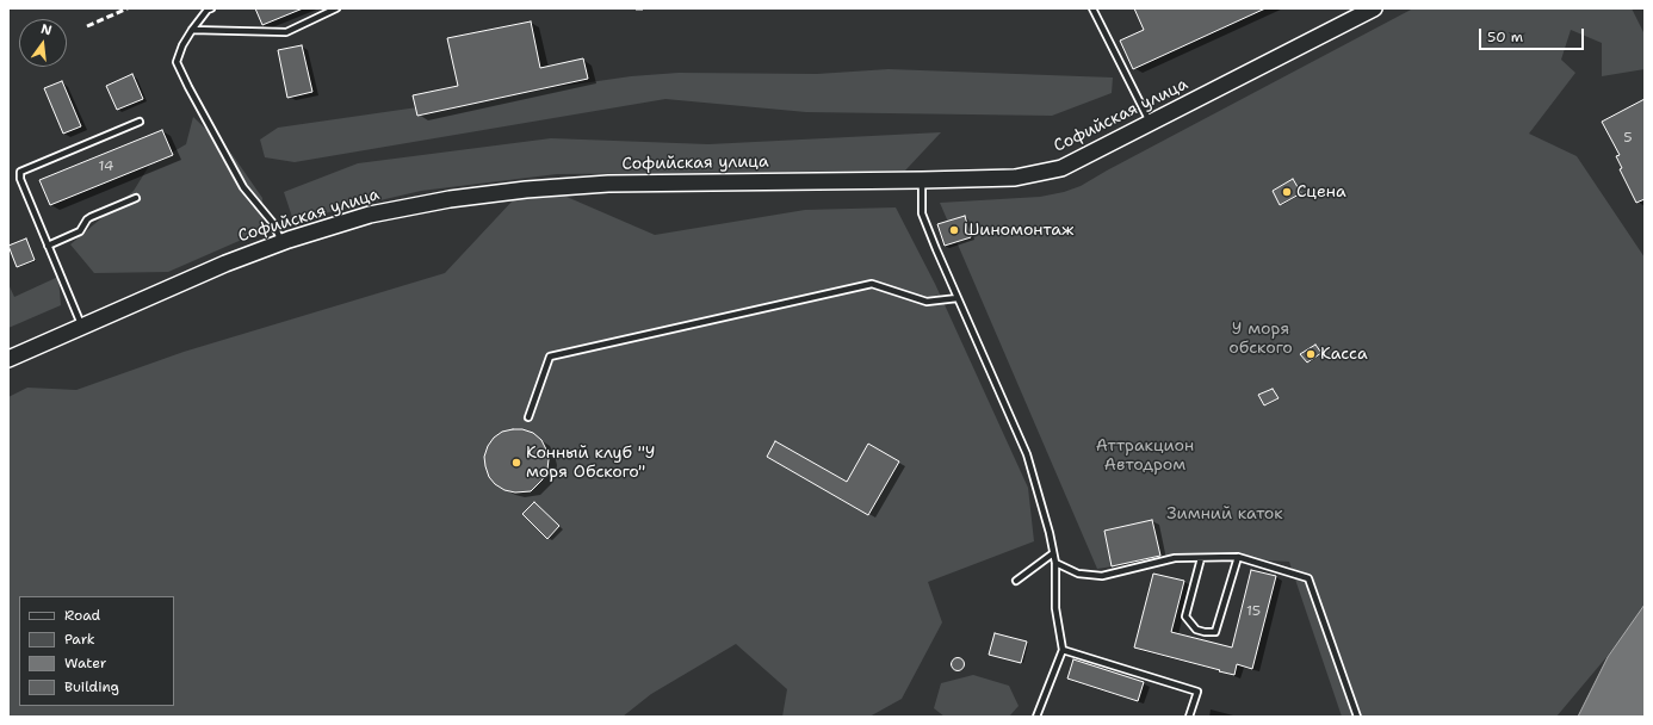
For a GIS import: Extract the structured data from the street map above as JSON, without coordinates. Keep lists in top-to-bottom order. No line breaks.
{"streets":{"main road":["Софийская улица"]},"parks":["У моря обского","Аттракцион Автодром","Зимний каток"],"places":["Сцена","Шиномонтаж","Касса","Конный клуб \"У моря Обского\""],"house_numbers":["5","14","15"],"legend":["Road","Park","Water","Building"],"scale_bar":"50 m","north":"top"}
